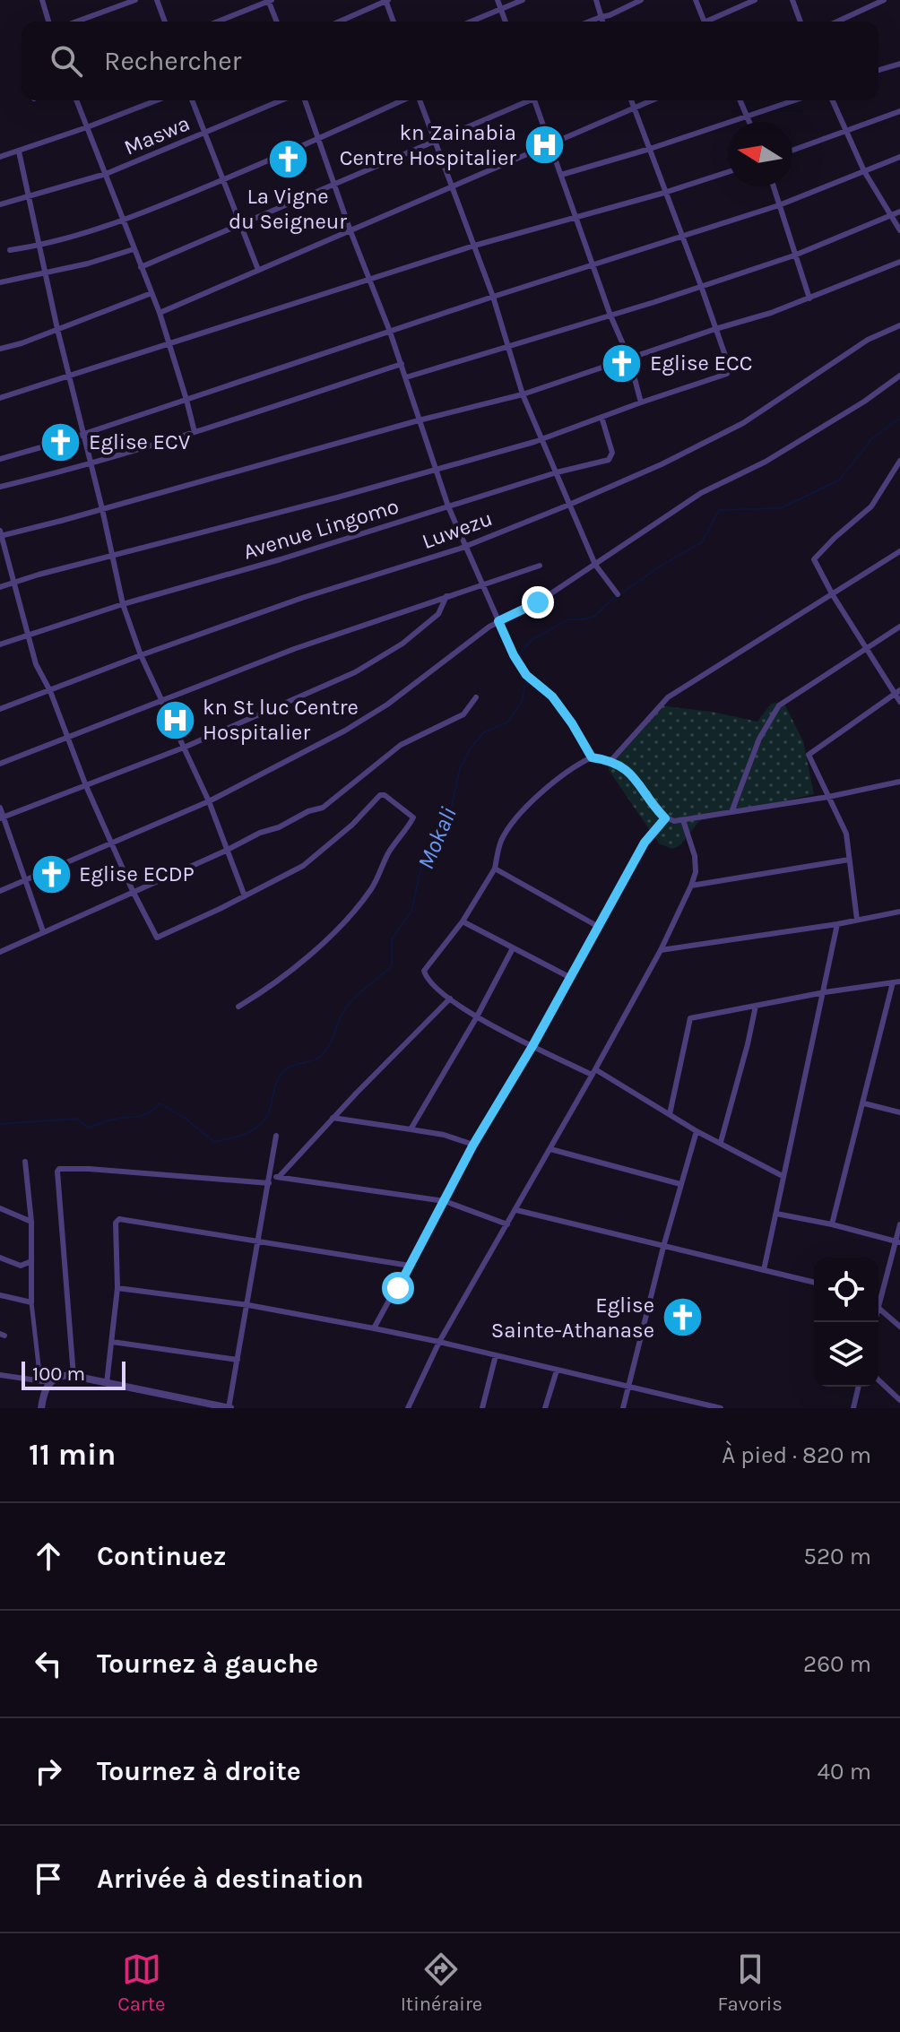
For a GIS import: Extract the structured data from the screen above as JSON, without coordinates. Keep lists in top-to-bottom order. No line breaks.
{"streets":{"street":["Maswa","Avenue Lingomo","Luwezu"]},"water":["Mokali"],"places":{"hospital":["kn Zainabia Centre Hospitalier","kn St luc Centre Hospitalier"],"church":["La Vigne du Seigneur","Eglise ECC","Eglise ECV","Eglise ECDP","Eglise Sainte-Athanase"]},"scale_bar":"100 m","north":"left","page":{"search":"Rechercher","scale":"100 m","heading":["11 min","À pied · 820 m"],"list":[["Continuez","520 m"],["Tournez à gauche","260 m"],["Tournez à droite","40 m"],"Arrivée à destination"],"nav":["Carte","Itinéraire","Favoris"]}}
